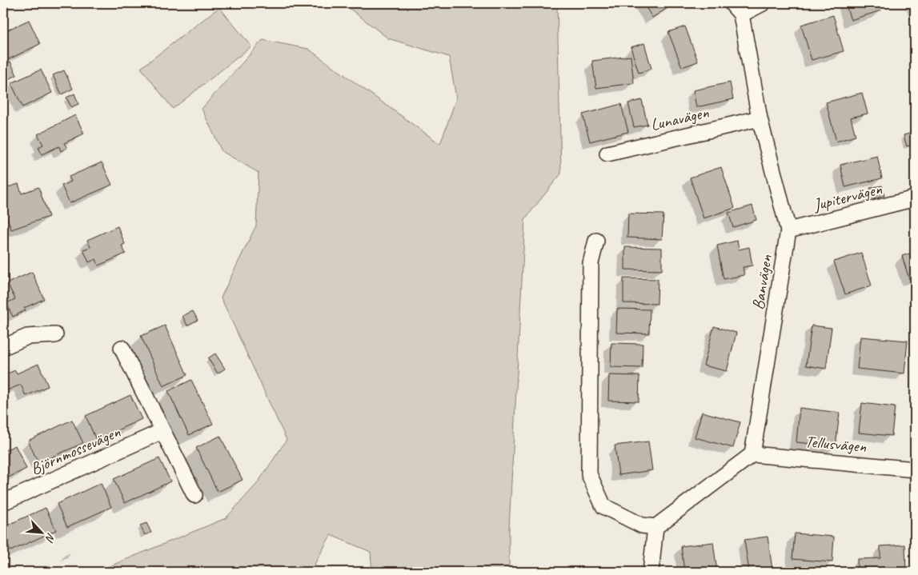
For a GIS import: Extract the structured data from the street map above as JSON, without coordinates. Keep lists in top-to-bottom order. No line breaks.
{"streets":{"street":["Lunavägen","Jupitervägen","Banvägen","Tellusvägen","Björnmossevägen"]},"crossings":[["Lunavägen","Banvägen"],["Jupitervägen","Banvägen"],["Banvägen","Tellusvägen"]],"north":"bottom right"}
